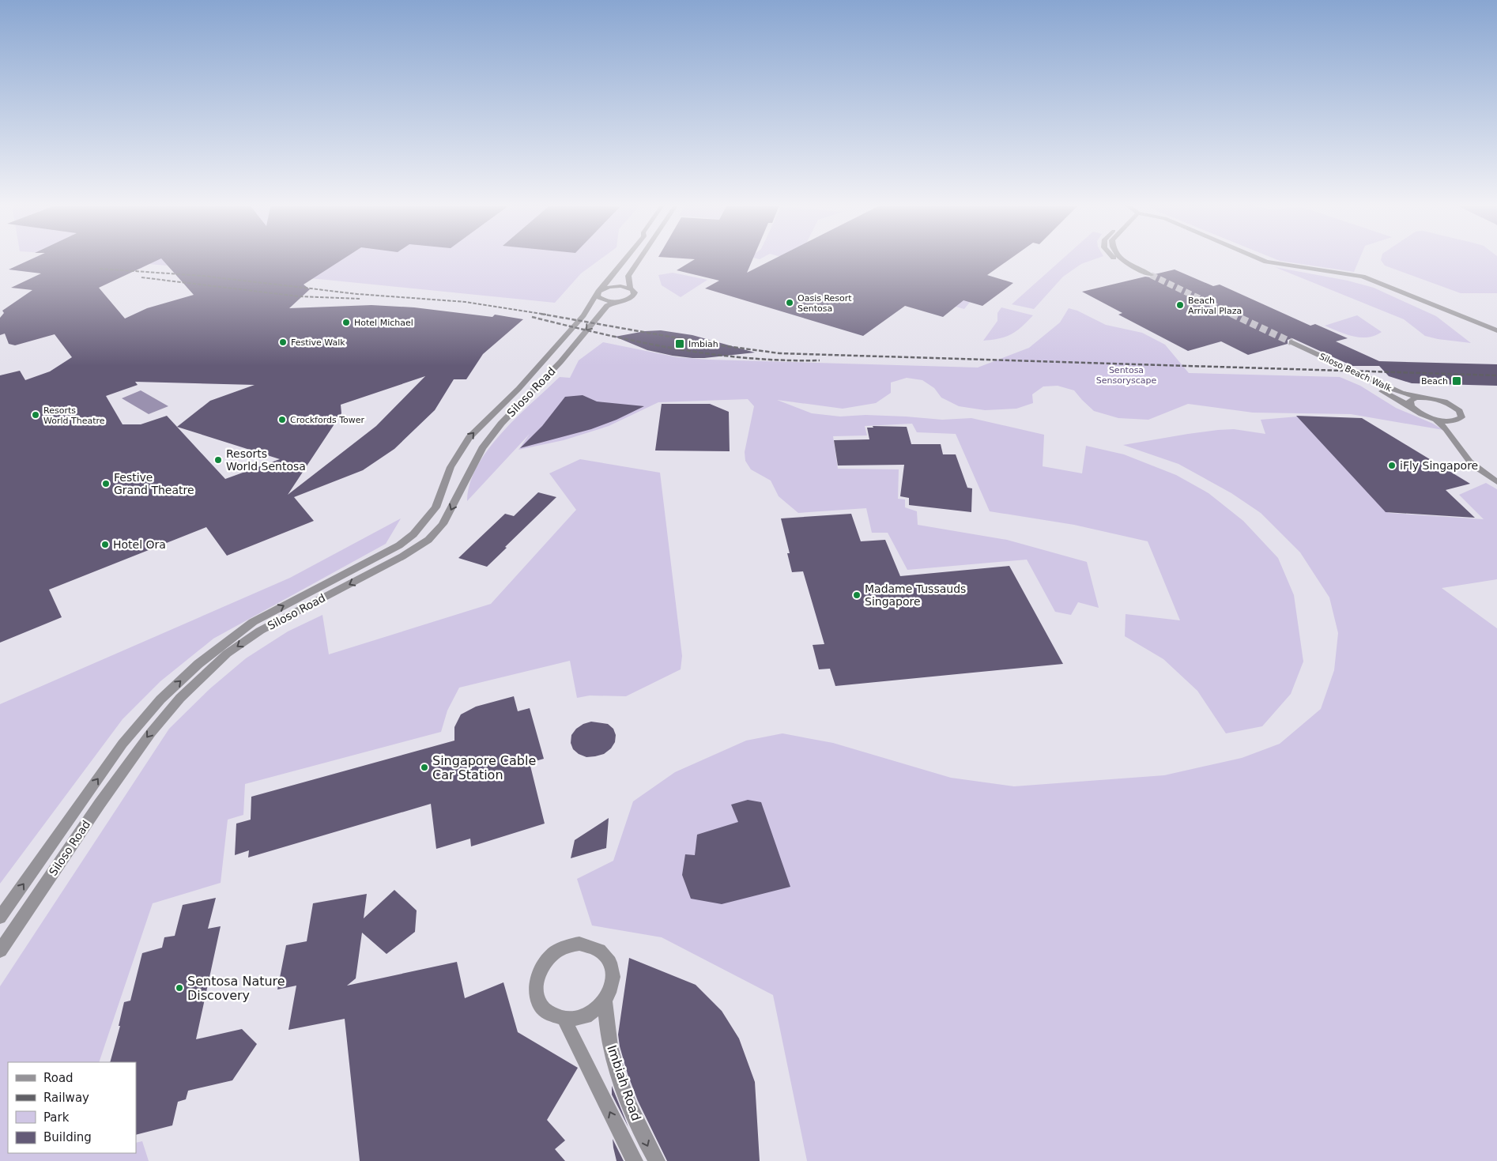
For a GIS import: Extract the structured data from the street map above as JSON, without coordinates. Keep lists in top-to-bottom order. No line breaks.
{"streets":{"street":["Siloso Beach Walk","Siloso Road","Imbiah Road"]},"parks":["Sentosa Sensoryscape"],"places":{"other":["Oasis Resort Sentosa","Beach Arrival Plaza","Hotel Michael","Festive Walk","Resorts World Theatre","Crockfords Tower","Resorts World Sentosa","iFly Singapore","Festive Grand Theatre","Hotel Ora","Madame Tussauds Singapore","Singapore Cable Car Station","Sentosa Nature Discovery"],"transit":["Imbiah","Beach"]},"legend":["Road","Railway","Park","Building"]}
